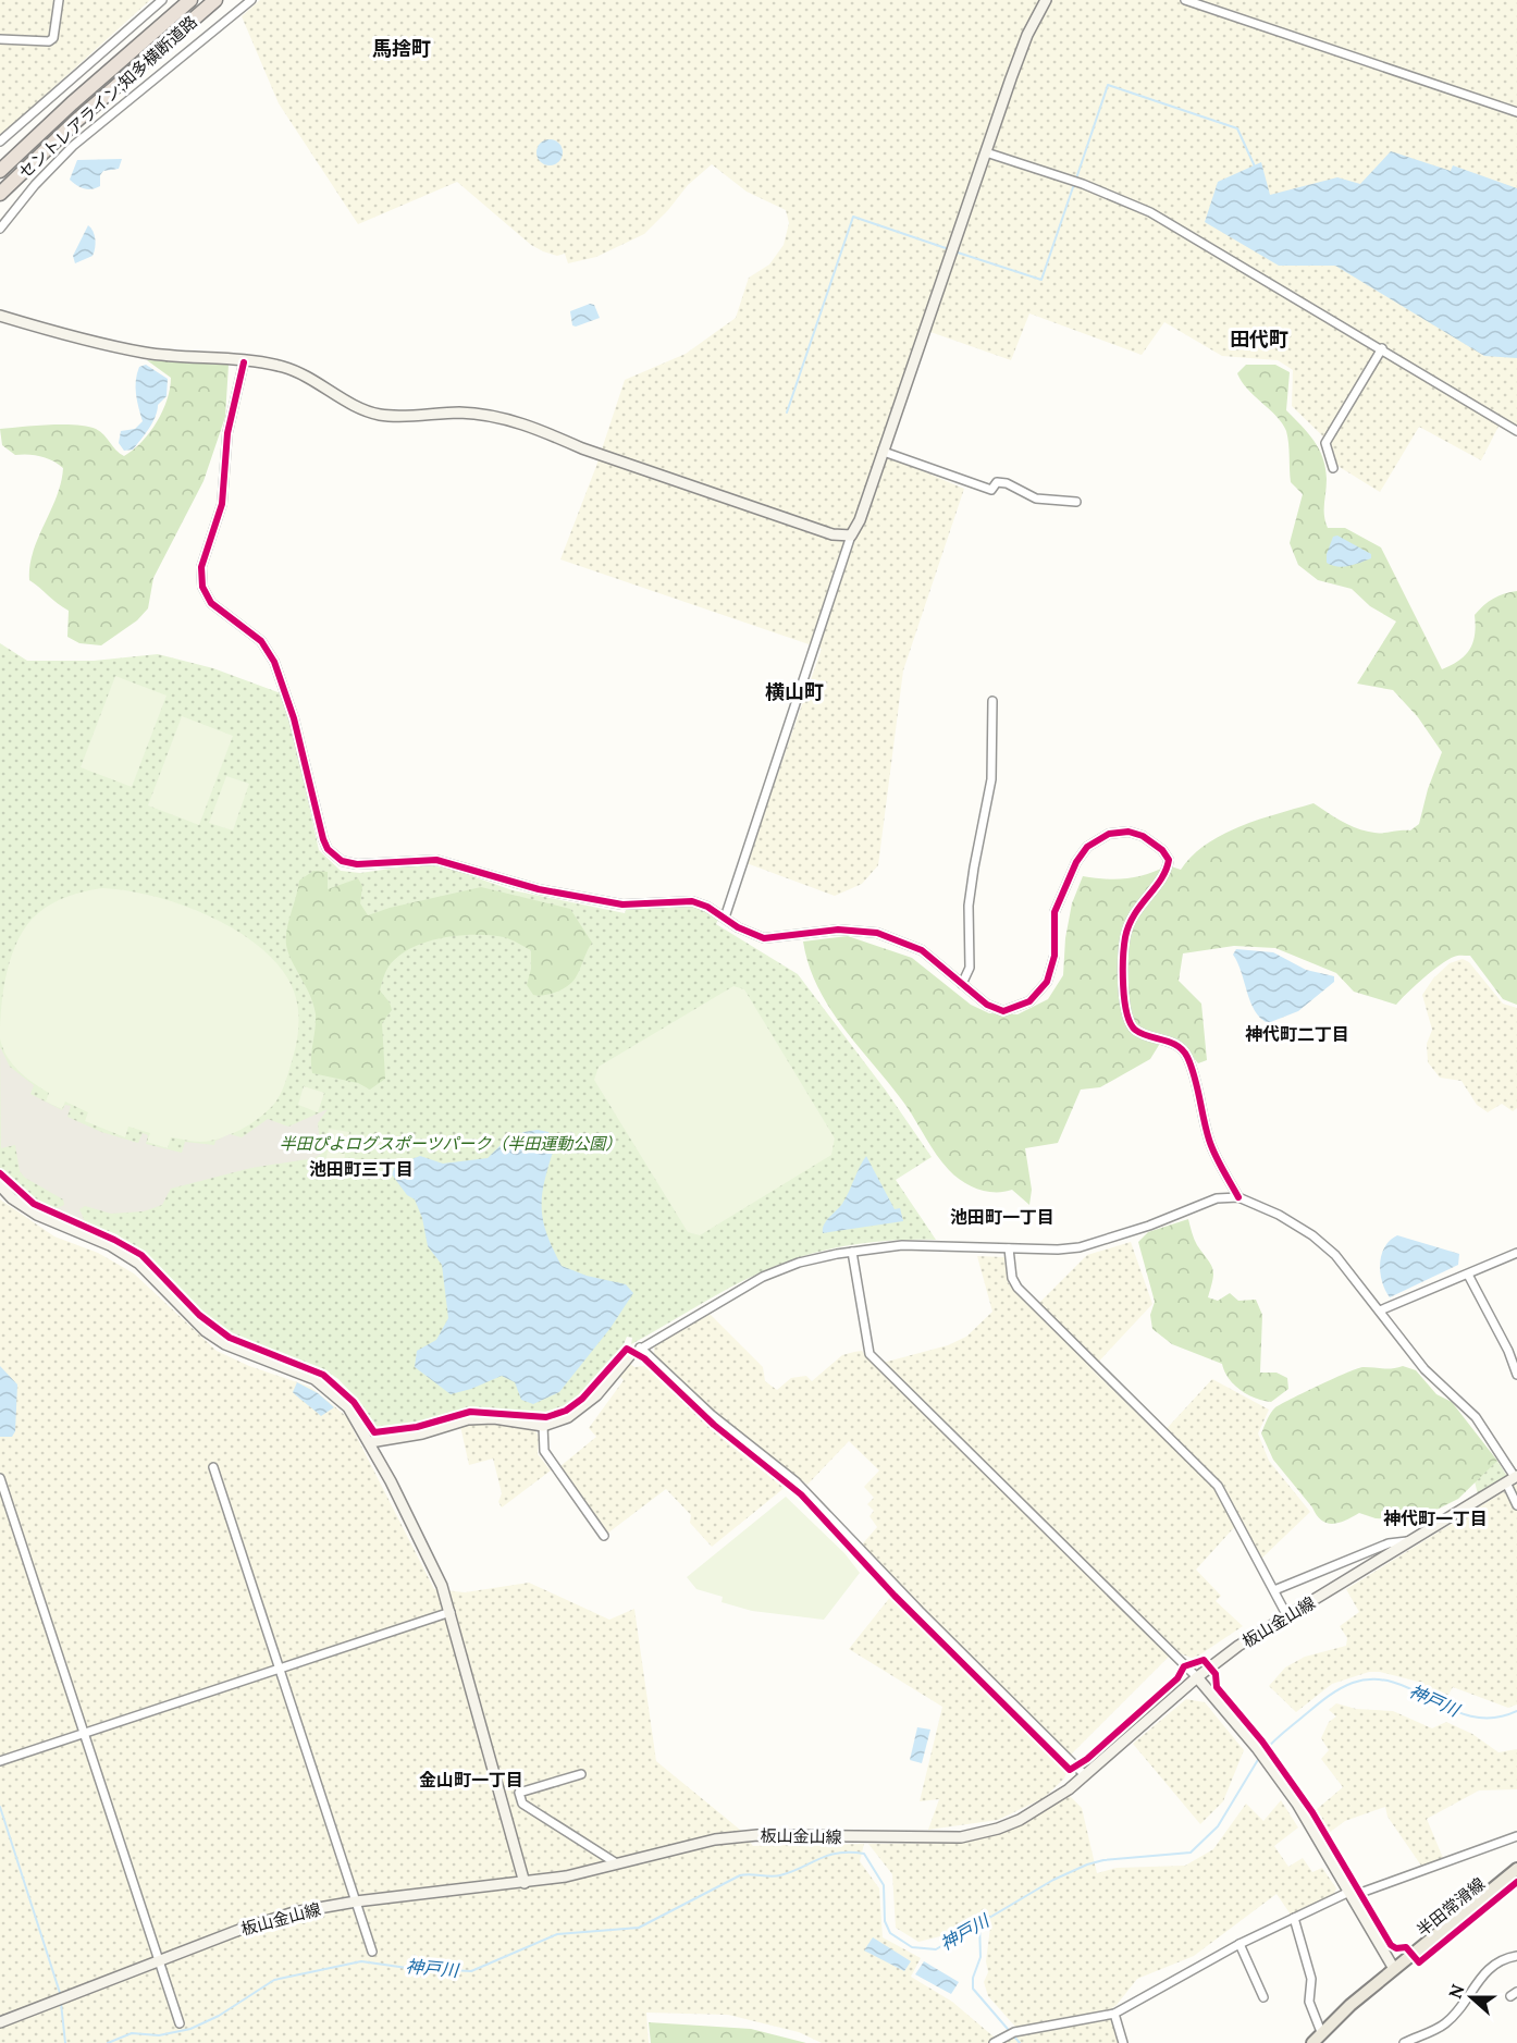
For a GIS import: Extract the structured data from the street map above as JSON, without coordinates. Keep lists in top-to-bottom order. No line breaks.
{"streets":{"highway":["セントレアライン;知多横断道路"],"main road":["半田常滑線"],"street":["板山金山線"]},"districts":["馬捨町","田代町","横山町","神代町二丁目","池田町三丁目","池田町一丁目","神代町一丁目","金山町一丁目"],"water":["神戸川"],"parks":["半田ぴよログスポーツパーク（半田運動公園）"],"north":"left"}
